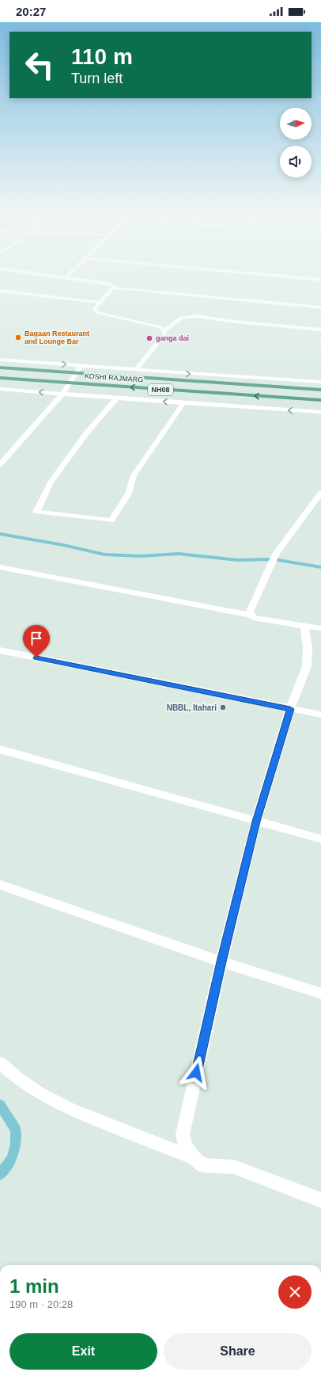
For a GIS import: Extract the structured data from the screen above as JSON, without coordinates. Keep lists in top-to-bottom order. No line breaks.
{"streets":{"main road":["KOSHI RAJMARG","NH08"]},"places":["Bagaan Restaurant and Lounge Bar","ganga dai","NBBL, Itahari"],"north":"right","page":{"status":"20:27","turn":["110 m","Turn left"],"heading":["1 min","190 m · 20:28"],"buttons":["Exit","Share"]}}
